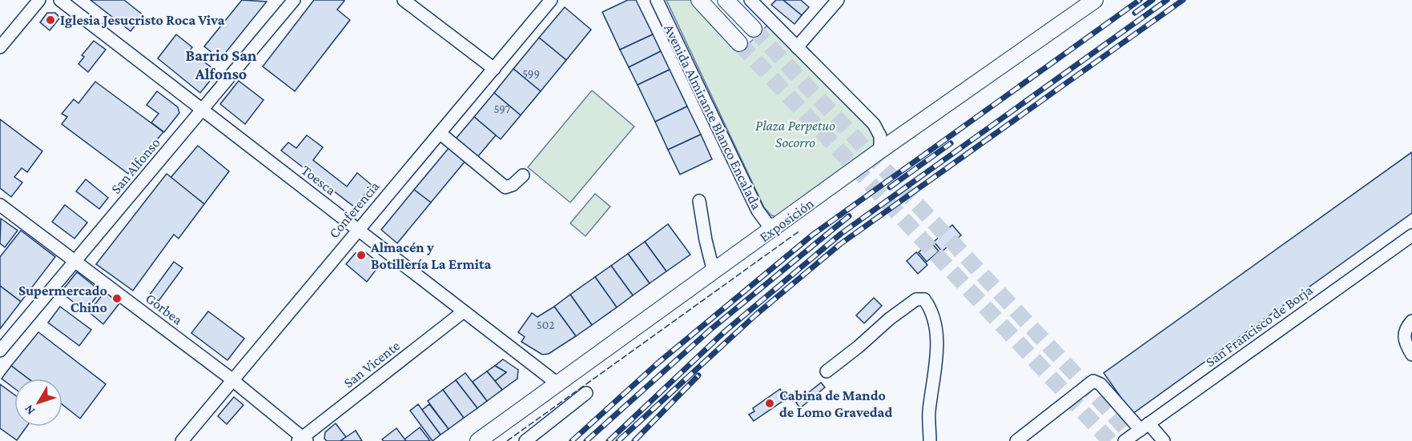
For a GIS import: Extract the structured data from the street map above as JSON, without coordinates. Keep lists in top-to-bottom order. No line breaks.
{"streets":{"main road":["Exposición"],"street":["Avenida Almirante Blanco Encalada","San Alfonso","Toesca","Conferencia","Gorbea","San Francisco de Borja","San Vicente"]},"crossings":[["Avenida Almirante Blanco Encalada","Exposición"],["San Alfonso","Toesca"],["San Alfonso","Gorbea"],["Toesca","Conferencia"],["Toesca","Exposición"],["Toesca","San Vicente"],["Conferencia","Gorbea"],["Gorbea","San Vicente"]],"districts":["Barrio San Alfonso"],"parks":["Plaza Perpetuo Socorro"],"places":["Iglesia Jesucristo Roca Viva","Almacén y Botillería La Ermita","Supermercado Chino","Cabina de Mando de Lomo Gravedad"],"house_numbers":["599","597","502"],"north":"bottom left"}
